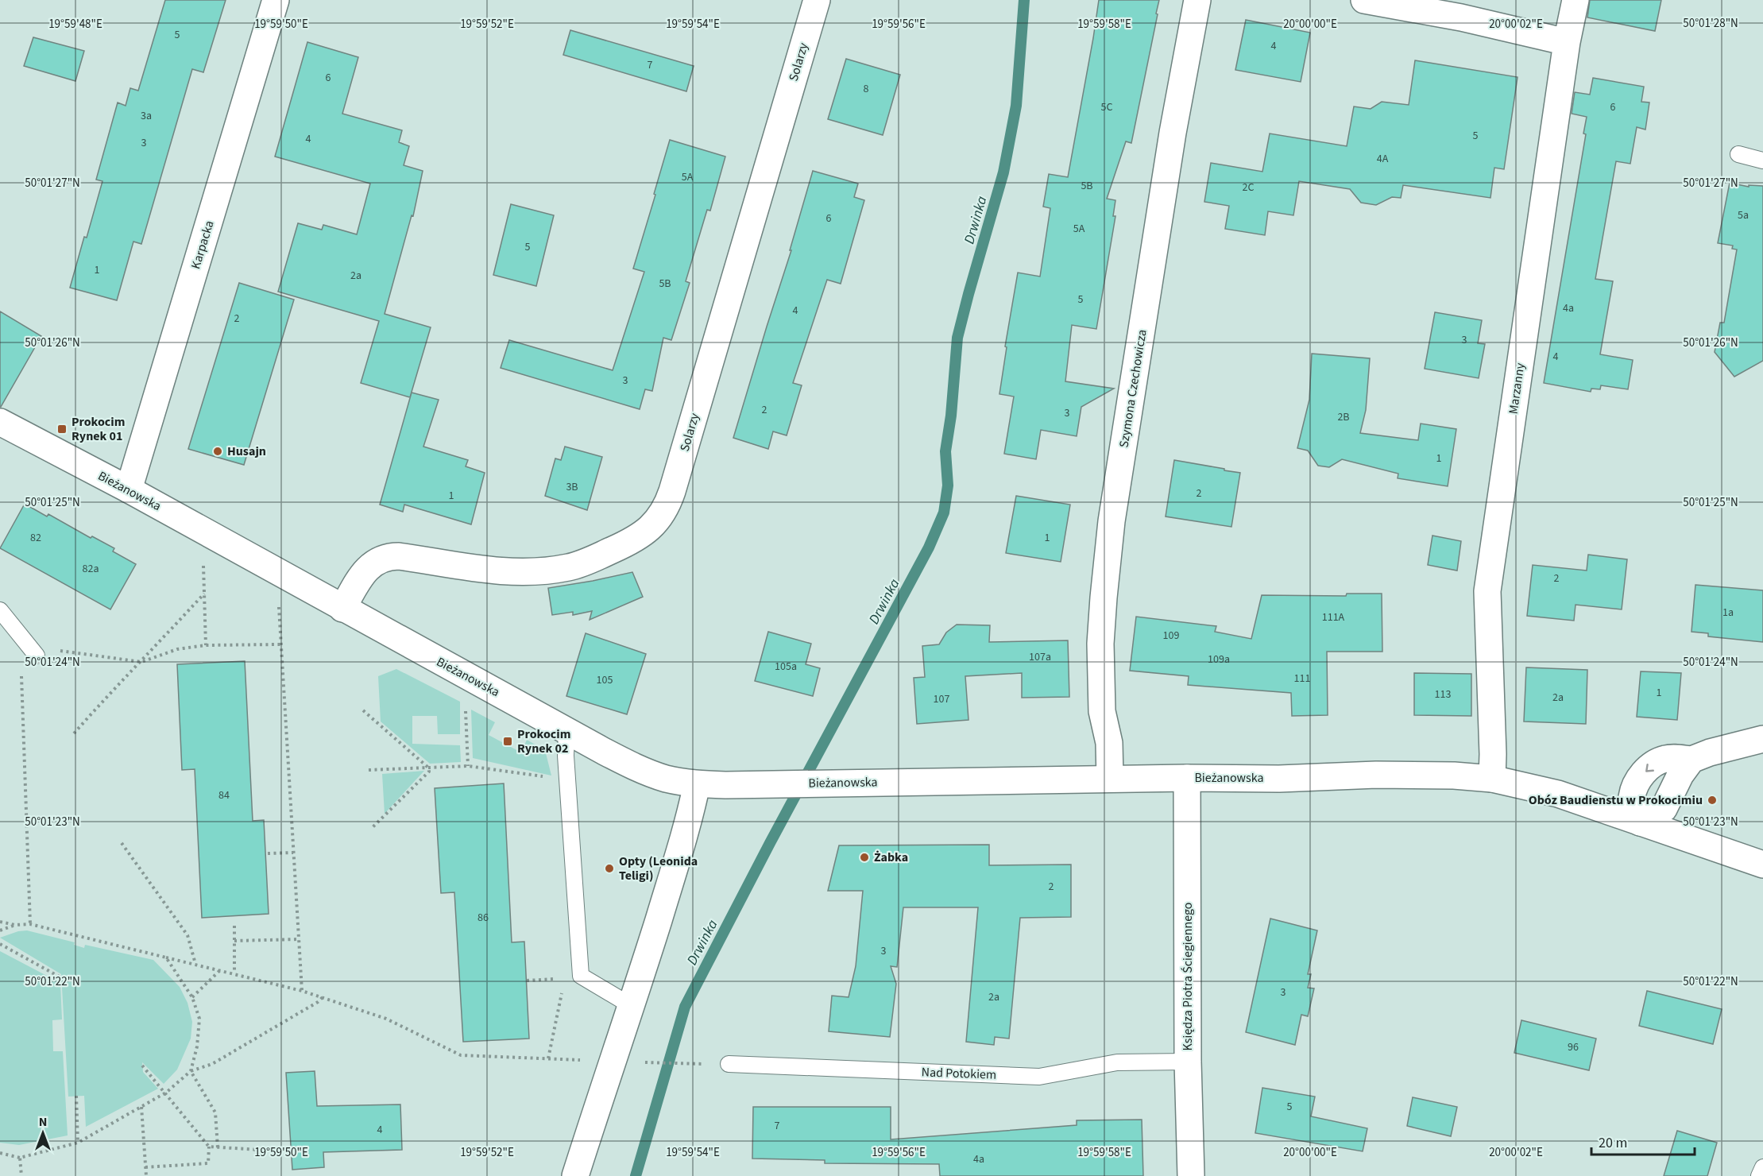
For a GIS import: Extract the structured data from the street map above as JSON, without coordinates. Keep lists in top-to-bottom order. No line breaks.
{"streets":{"street":["Solarzy","Karpacka","Szymona Czechowicza","Marzanny","Bieżanowska","Księdza Piotra Ściegiennego"],"lane":["Nad Potokiem"]},"crossings":[["Solarzy","Bieżanowska"],["Karpacka","Bieżanowska"],["Szymona Czechowicza","Bieżanowska"],["Marzanny","Bieżanowska"],["Bieżanowska","Księdza Piotra Ściegiennego"],["Księdza Piotra Ściegiennego","Nad Potokiem"]],"water":["Drwinka"],"places":{"transit":["Prokocim Rynek 01","Prokocim Rynek 02"],"other":["Husajn","Obóz Baudienstu w Prokocimiu","Żabka","Opty (Leonida Teligi)"]},"house_numbers":["5","4","7","6","8","5C","6","3a","5","4","3","4A","5A","5B","2C","5a","6","5A","5","1","2a","5B","5","4a","4","2","3","4","3","2","3","2B","1","3B","2","1","82","1","82a","2","1a","111A","109","107a","109a","105a","111","105","1","113","2a","107","84","2","86","3","3","2a","96","5","7","4","4a"],"scale_bar":"20 m","north":"top","coordinates":["50°01'28\"N","19°59'48\"E","19°59'50\"E","19°59'52\"E","19°59'54\"E","19°59'56\"E","19°59'58\"E","20°00'00\"E","20°00'02\"E","50°01'27\"N","50°01'26\"N","50°01'25\"N","50°01'24\"N","50°01'23\"N","50°01'22\"N"]}
